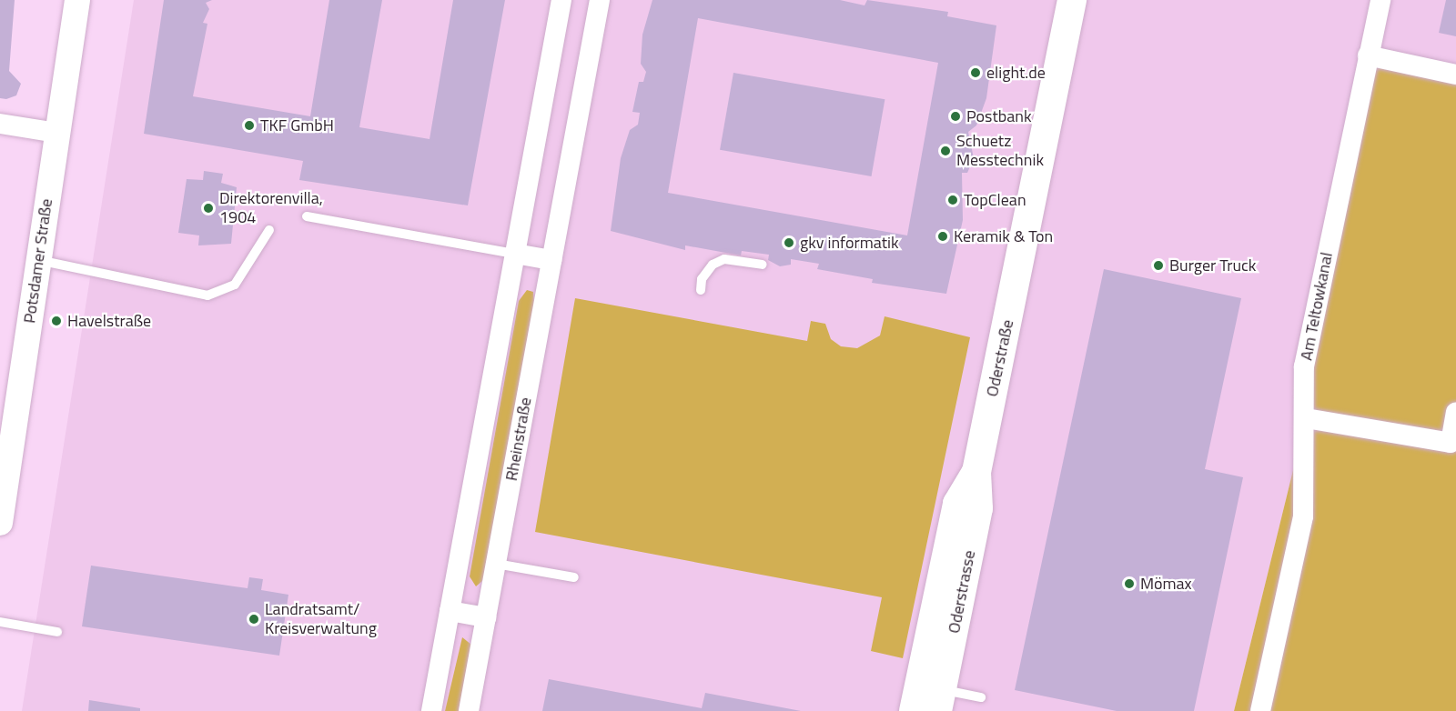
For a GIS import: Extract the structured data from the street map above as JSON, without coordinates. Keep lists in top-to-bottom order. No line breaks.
{"streets":{"main road":["Oderstraße"],"street":["Potsdamer Straße","Am Teltowkanal","Rheinstraße"]},"places":["elight.de","Postbank","TKF GmbH","Schuetz Messtechnik","TopClean","Direktorenvilla, 1904","Keramik & Ton","gkv informatik","Burger Truck","Havelstraße","Mömax","Landratsamt/ Kreisverwaltung"]}
